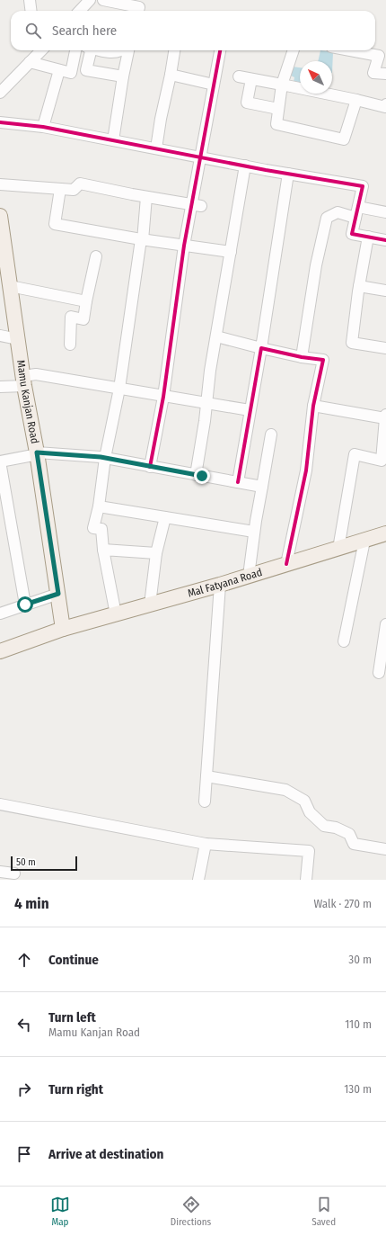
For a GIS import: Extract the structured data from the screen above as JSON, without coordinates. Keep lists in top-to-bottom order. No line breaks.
{"streets":{"main road":["Mamu Kanjan Road","Mal Fatyana Road"]},"crossings":[["Mamu Kanjan Road","Mal Fatyana Road"]],"scale_bar":"50 m","north":"top left","page":{"search":"Search here","scale":"50 m","heading":["4 min","Walk · 270 m"],"list":[["Continue","30 m"],["Turn left","Mamu Kanjan Road","110 m"],["Turn right","130 m"],"Arrive at destination"],"nav":["Map","Directions","Saved"]}}
